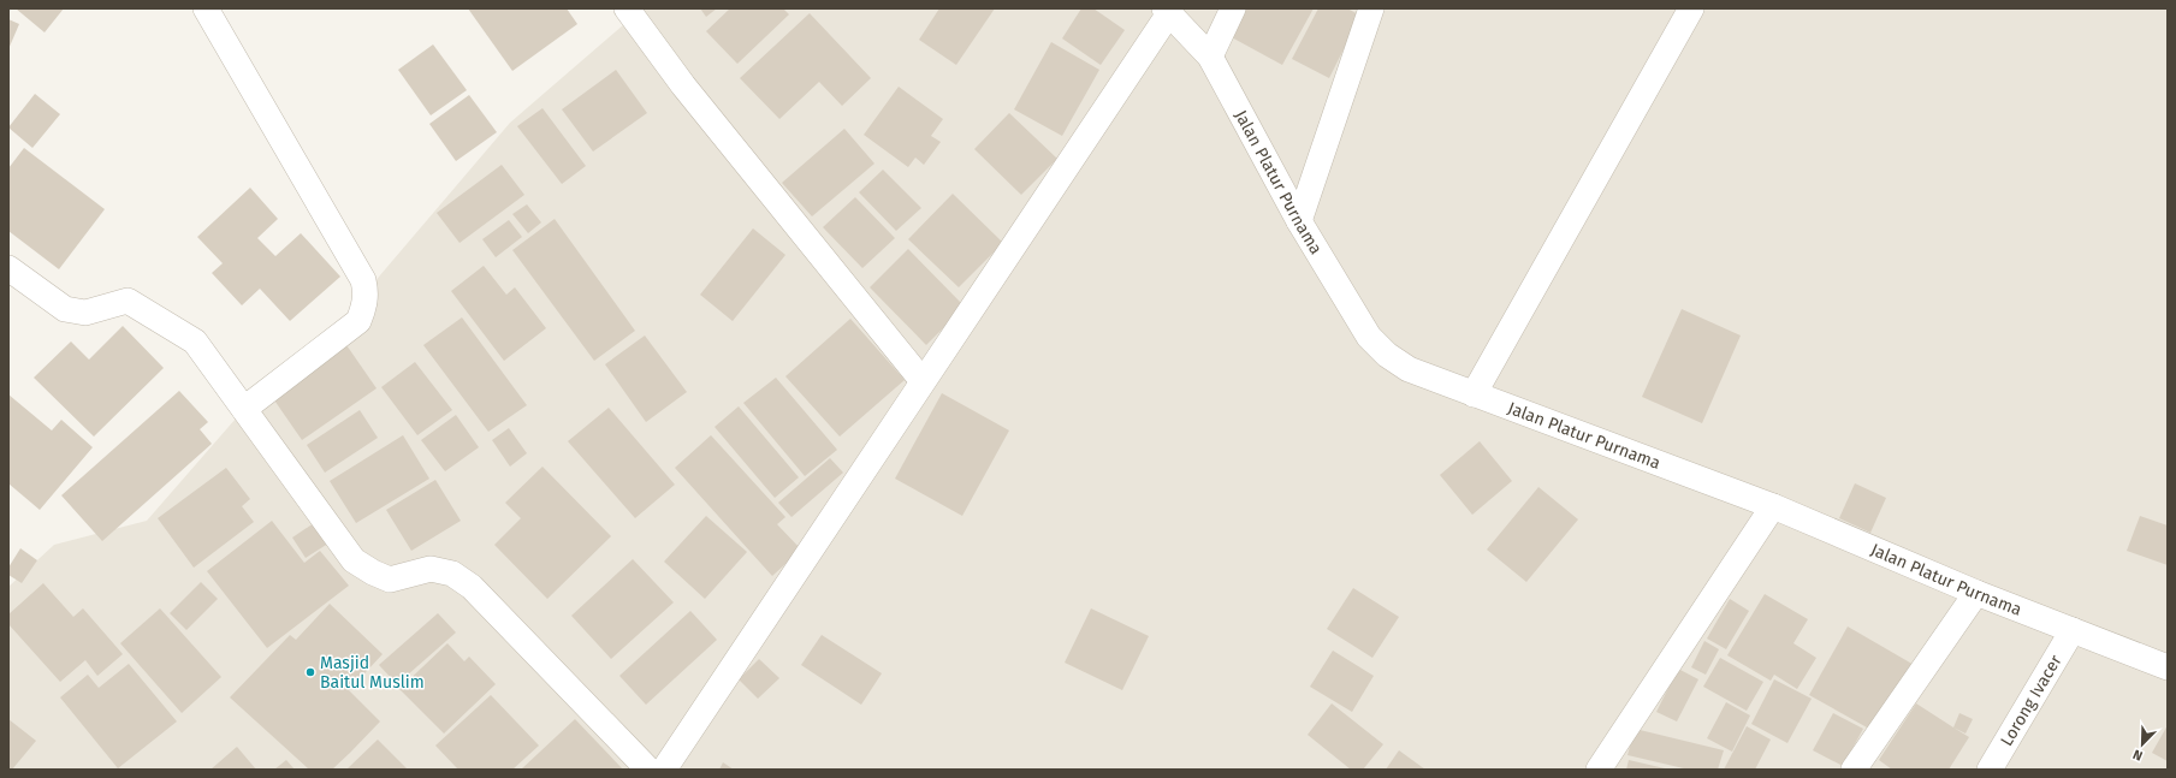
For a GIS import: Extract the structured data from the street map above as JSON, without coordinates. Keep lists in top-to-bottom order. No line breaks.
{"streets":{"street":["Jalan Platur Purnama","Lorong Ivacer"]},"crossings":[["Jalan Platur Purnama","Lorong Ivacer"]],"places":["Masjid Baitul Muslim"],"north":"bottom left"}
